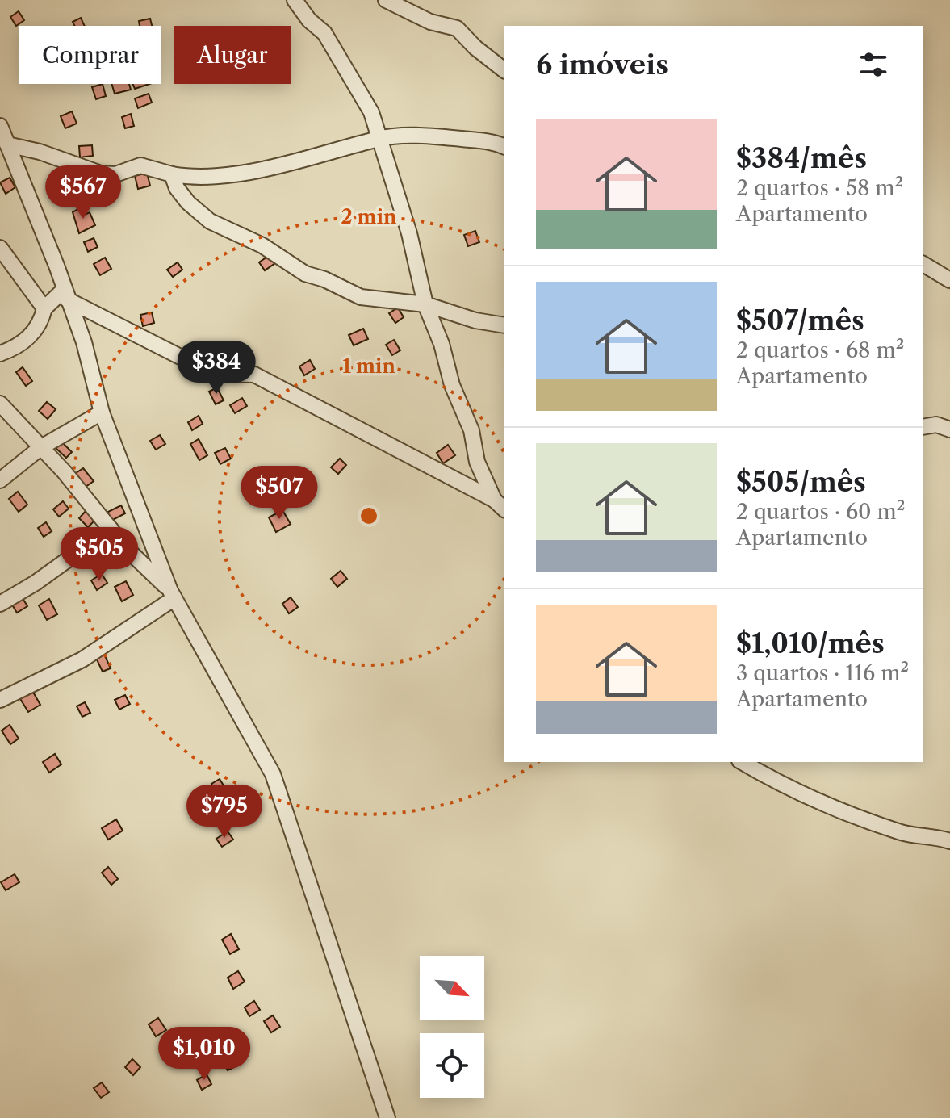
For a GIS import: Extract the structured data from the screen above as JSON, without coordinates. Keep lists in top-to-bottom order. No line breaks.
{"north":"bottom right","page":{"chip":["Comprar","Alugar"],"heading":"6 imóveis","list":[{"name":"$384/mês","note":"2 quartos · 58 m² · Apartamento"},{"name":"$507/mês","note":"2 quartos · 68 m² · Apartamento"},{"name":"$505/mês","note":"2 quartos · 60 m² · Apartamento"},{"name":"$1,010/mês","note":"3 quartos · 116 m² · Apartamento"}],"price":["$567","$384","$507","$505","$795","$1,010"]},"rings":["2 min","1 min"]}
